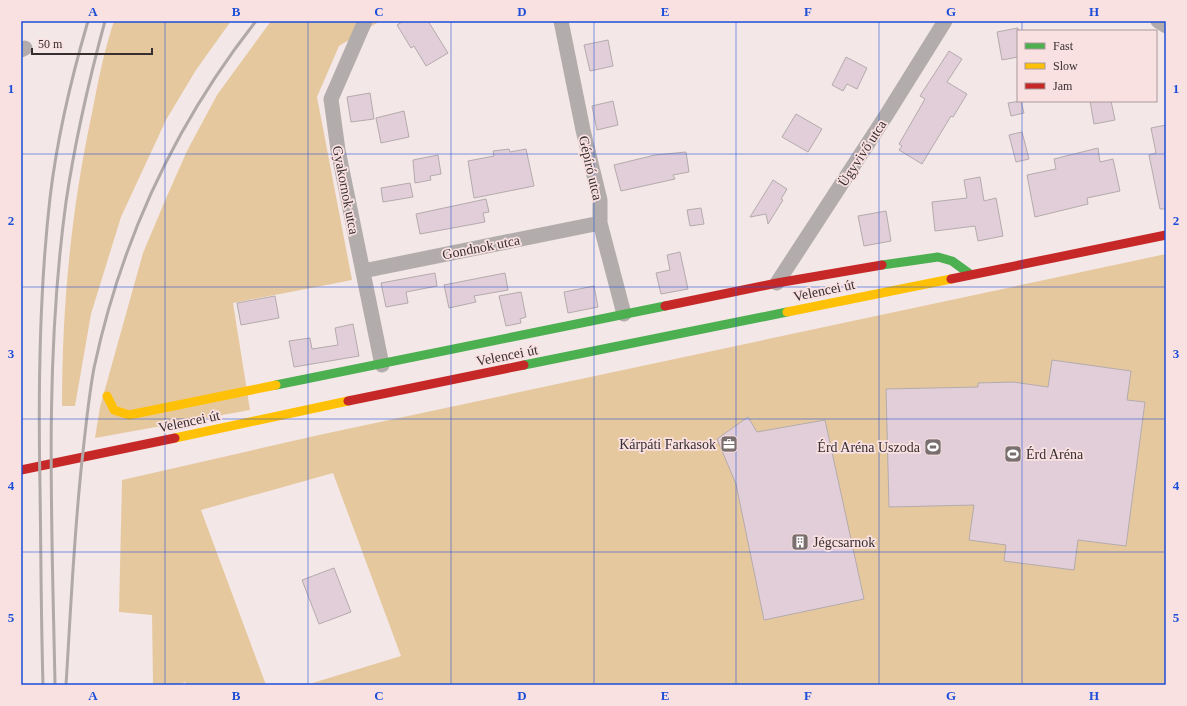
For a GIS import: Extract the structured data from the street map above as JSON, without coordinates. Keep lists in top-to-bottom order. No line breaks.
{"streets":{"main road":["Velencei út"],"street":["Ügyvivő utca","Gépíró utca","Gyakornok utca","Gondnok utca"]},"crossings":[["Ügyvivő utca","Velencei út"],["Gépíró utca","Gondnok utca"],["Gépíró utca","Velencei út"],["Gyakornok utca","Gondnok utca"],["Gyakornok utca","Velencei út"]],"places":{"office":["Kárpáti Farkasok"],"sports":["Érd Aréna Uszoda","Érd Aréna"],"building":["Jégcsarnok"]},"legend":["Fast","Slow","Jam"],"scale_bar":"50 m","grid":{"columns":["A","B","C","D","E","F","G","H"],"rows":["1","2","3","4","5"]}}
